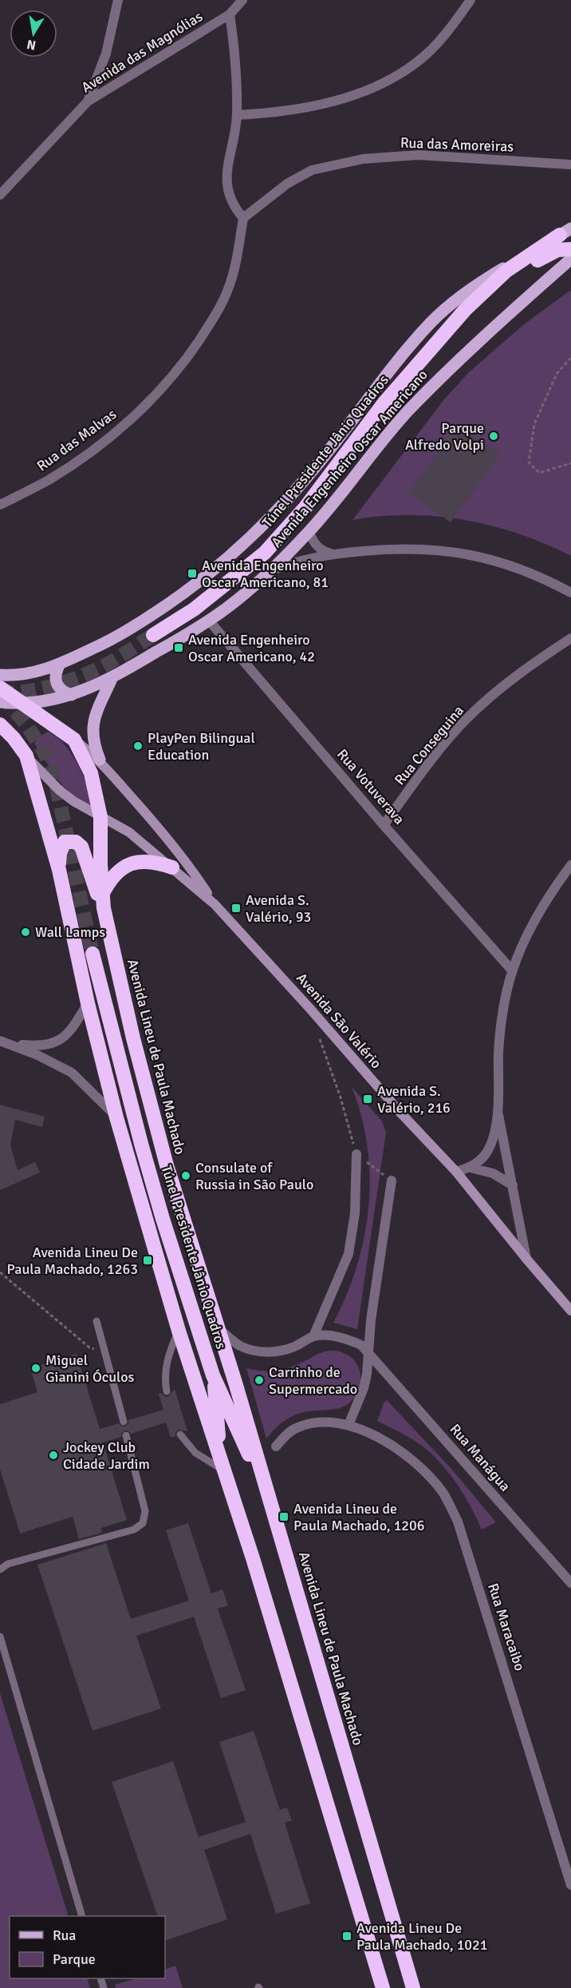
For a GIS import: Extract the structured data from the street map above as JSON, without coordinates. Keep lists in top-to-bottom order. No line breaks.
{"streets":{"highway":["Túnel Presidente Jânio Quadros","Avenida Lineu de Paula Machado"],"main road":["Avenida Engenheiro Oscar Americano","Avenida São Valério"],"street":["Avenida das Magnólias","Rua das Amoreiras","Rua das Malvas","Rua Conseguina","Rua Votuverava","Rua Manágua","Rua Maracaibo"]},"crossings":[["Rua das Amoreiras","Rua das Malvas"],["Túnel Presidente Jânio Quadros","Avenida Engenheiro Oscar Americano"],["Túnel Presidente Jânio Quadros","Avenida Lineu de Paula Machado"],["Avenida Engenheiro Oscar Americano","Rua Votuverava"],["Avenida Engenheiro Oscar Americano","Avenida Lineu de Paula Machado"],["Rua Conseguina","Rua Votuverava"],["Avenida São Valério","Avenida Lineu de Paula Machado"]],"places":{"other":["Parque Alfredo Volpi","PlayPen Bilingual Education","Wall Lamps","Consulate of Russia in São Paulo","Miguel Gianini Óculos","Carrinho de Supermercado","Jockey Club Cidade Jardim"],"transit":["Avenida Engenheiro Oscar Americano, 81","Avenida Engenheiro Oscar Americano, 42","Avenida S. Valério, 93","Avenida S. Valério, 216","Avenida Lineu De Paula Machado, 1263","Avenida Lineu de Paula Machado, 1206","Avenida Lineu De Paula Machado, 1021"]},"legend":["Rua","Parque"],"north":"bottom"}
